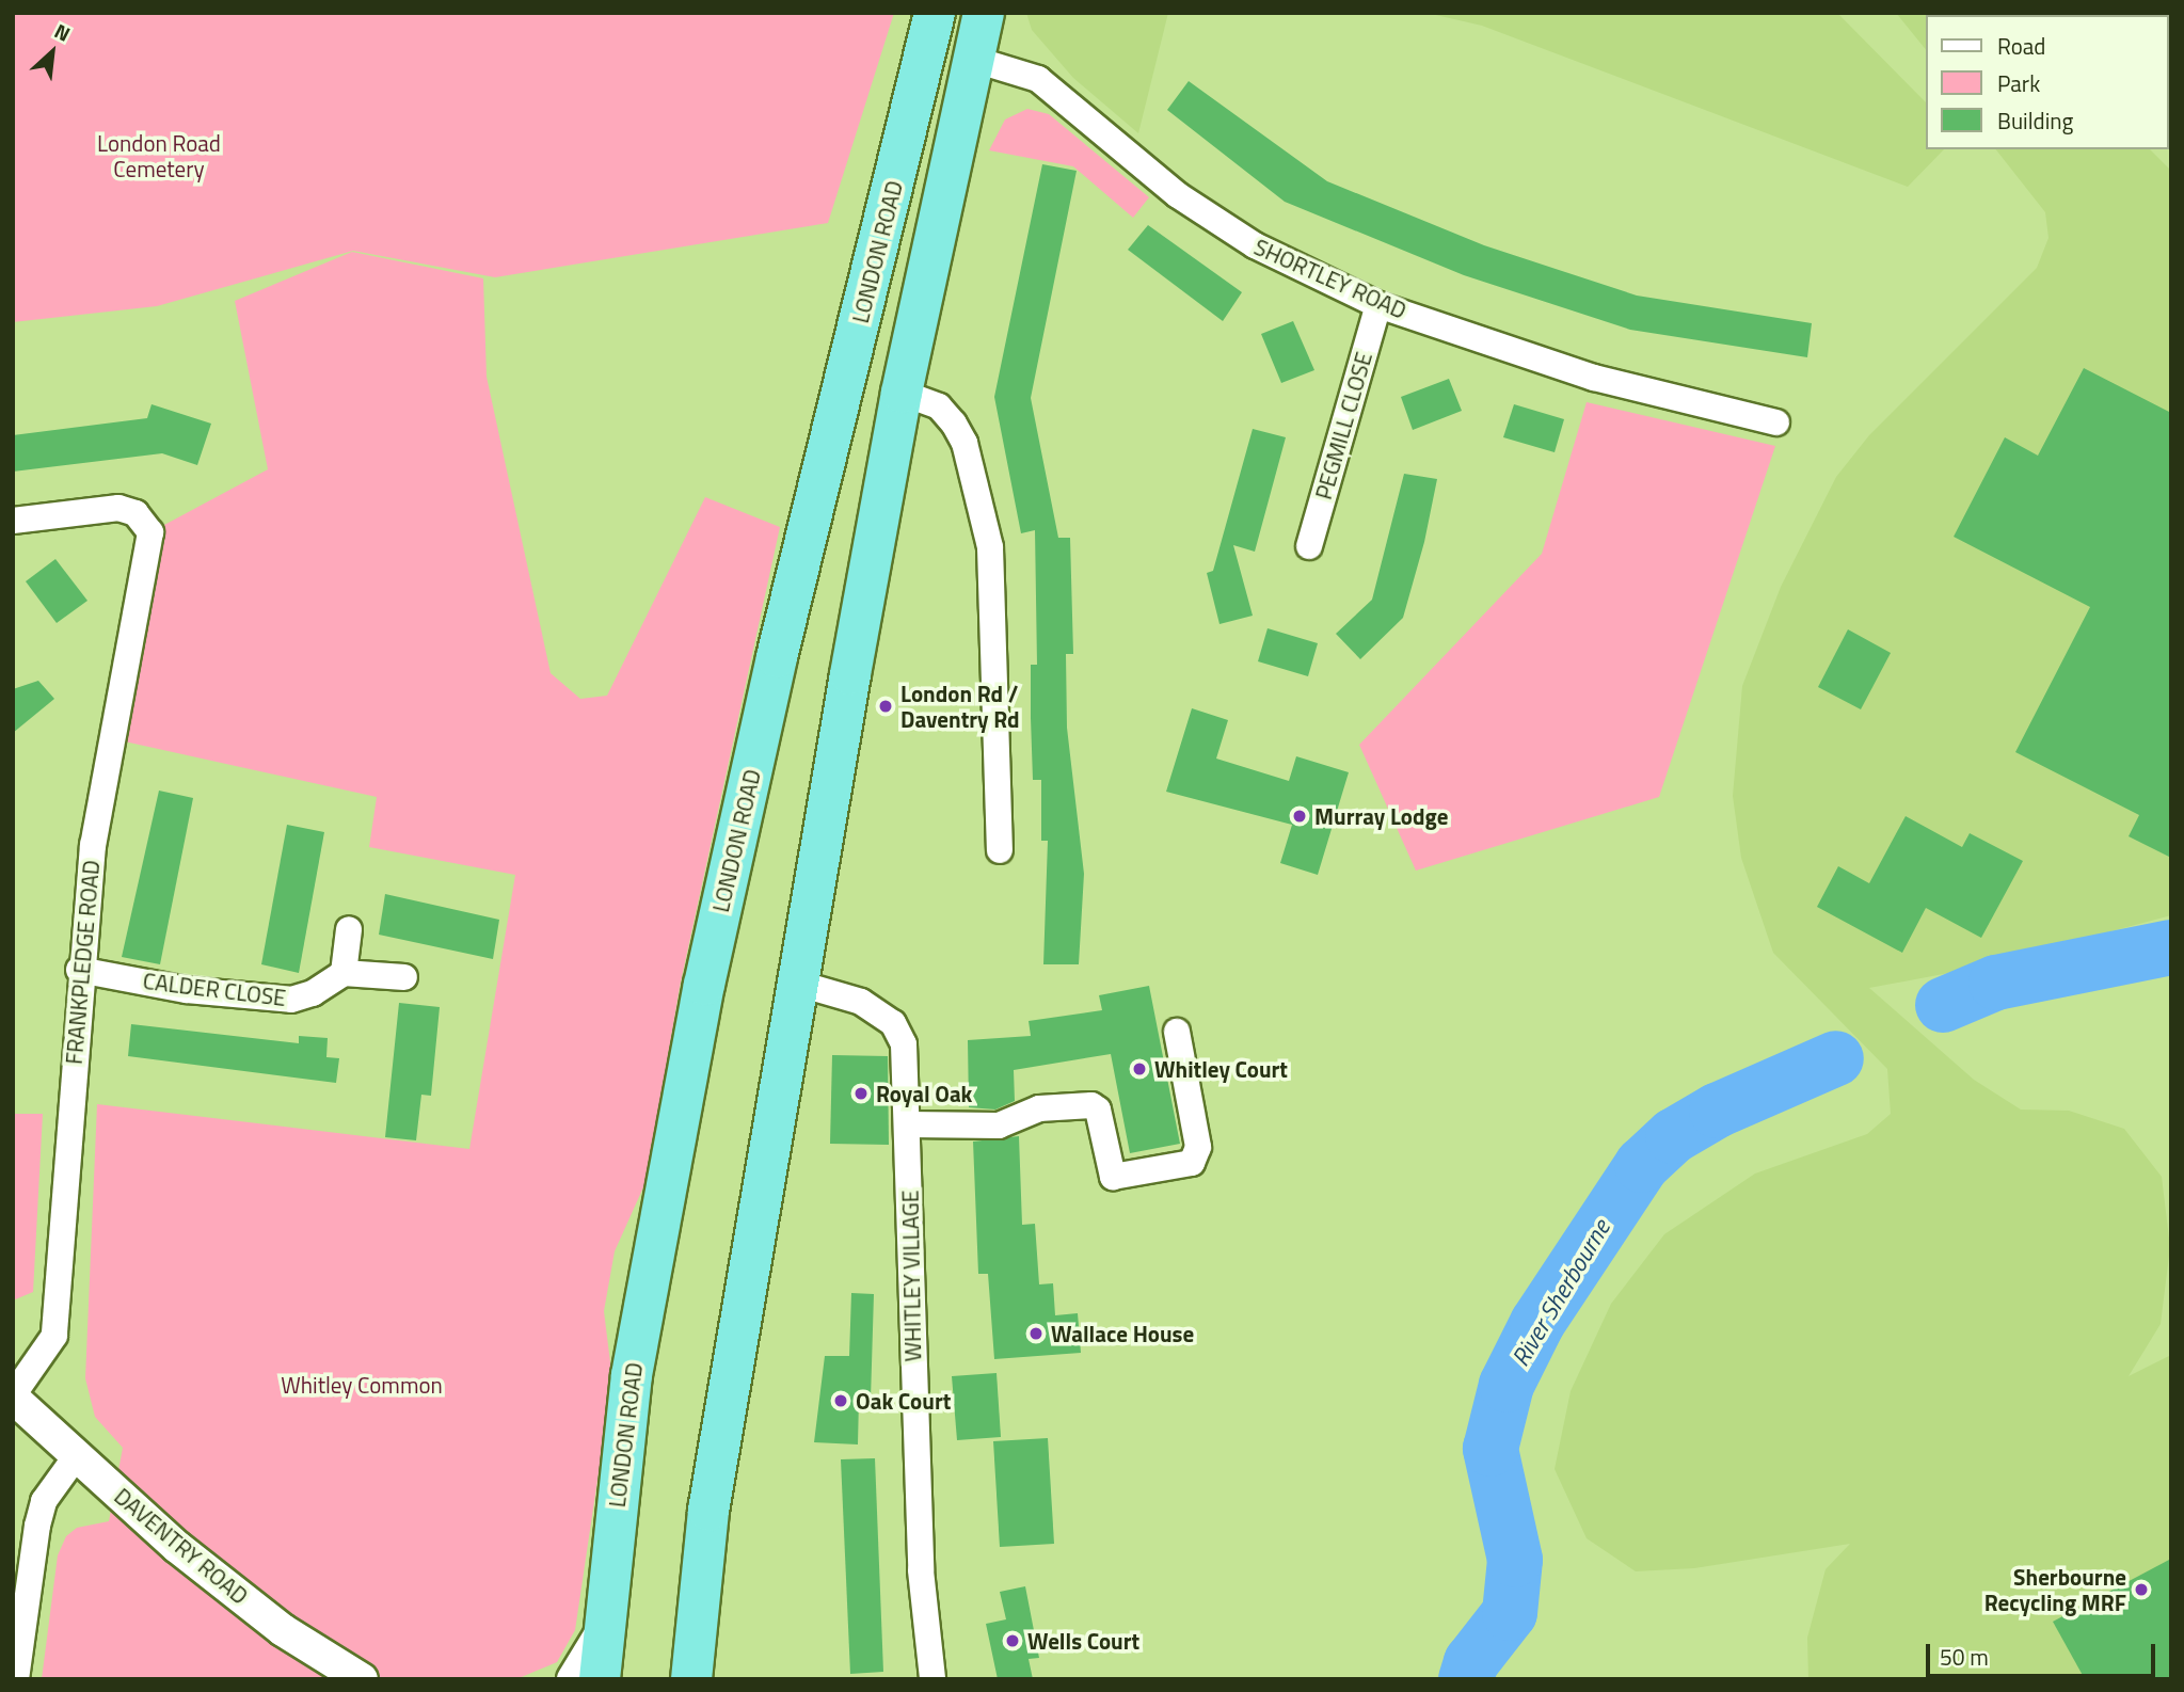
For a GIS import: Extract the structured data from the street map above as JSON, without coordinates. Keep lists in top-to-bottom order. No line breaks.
{"streets":{"highway":["LONDON ROAD"],"street":["SHORTLEY ROAD","PEGMILL CLOSE","FRANKPLEDGE ROAD","CALDER CLOSE","WHITLEY VILLAGE","DAVENTRY ROAD"]},"crossings":[["SHORTLEY ROAD","PEGMILL CLOSE"],["FRANKPLEDGE ROAD","CALDER CLOSE"],["FRANKPLEDGE ROAD","DAVENTRY ROAD"]],"water":["River Sherbourne"],"parks":["London Road Cemetery","Whitley Common"],"places":["London Rd / Daventry Rd","Murray Lodge","Whitley Court","Royal Oak","Wallace House","Oak Court","Sherbourne Recycling MRF","Wells Court"],"legend":["Road","Park","Building"],"scale_bar":"50 m","north":"top right"}
